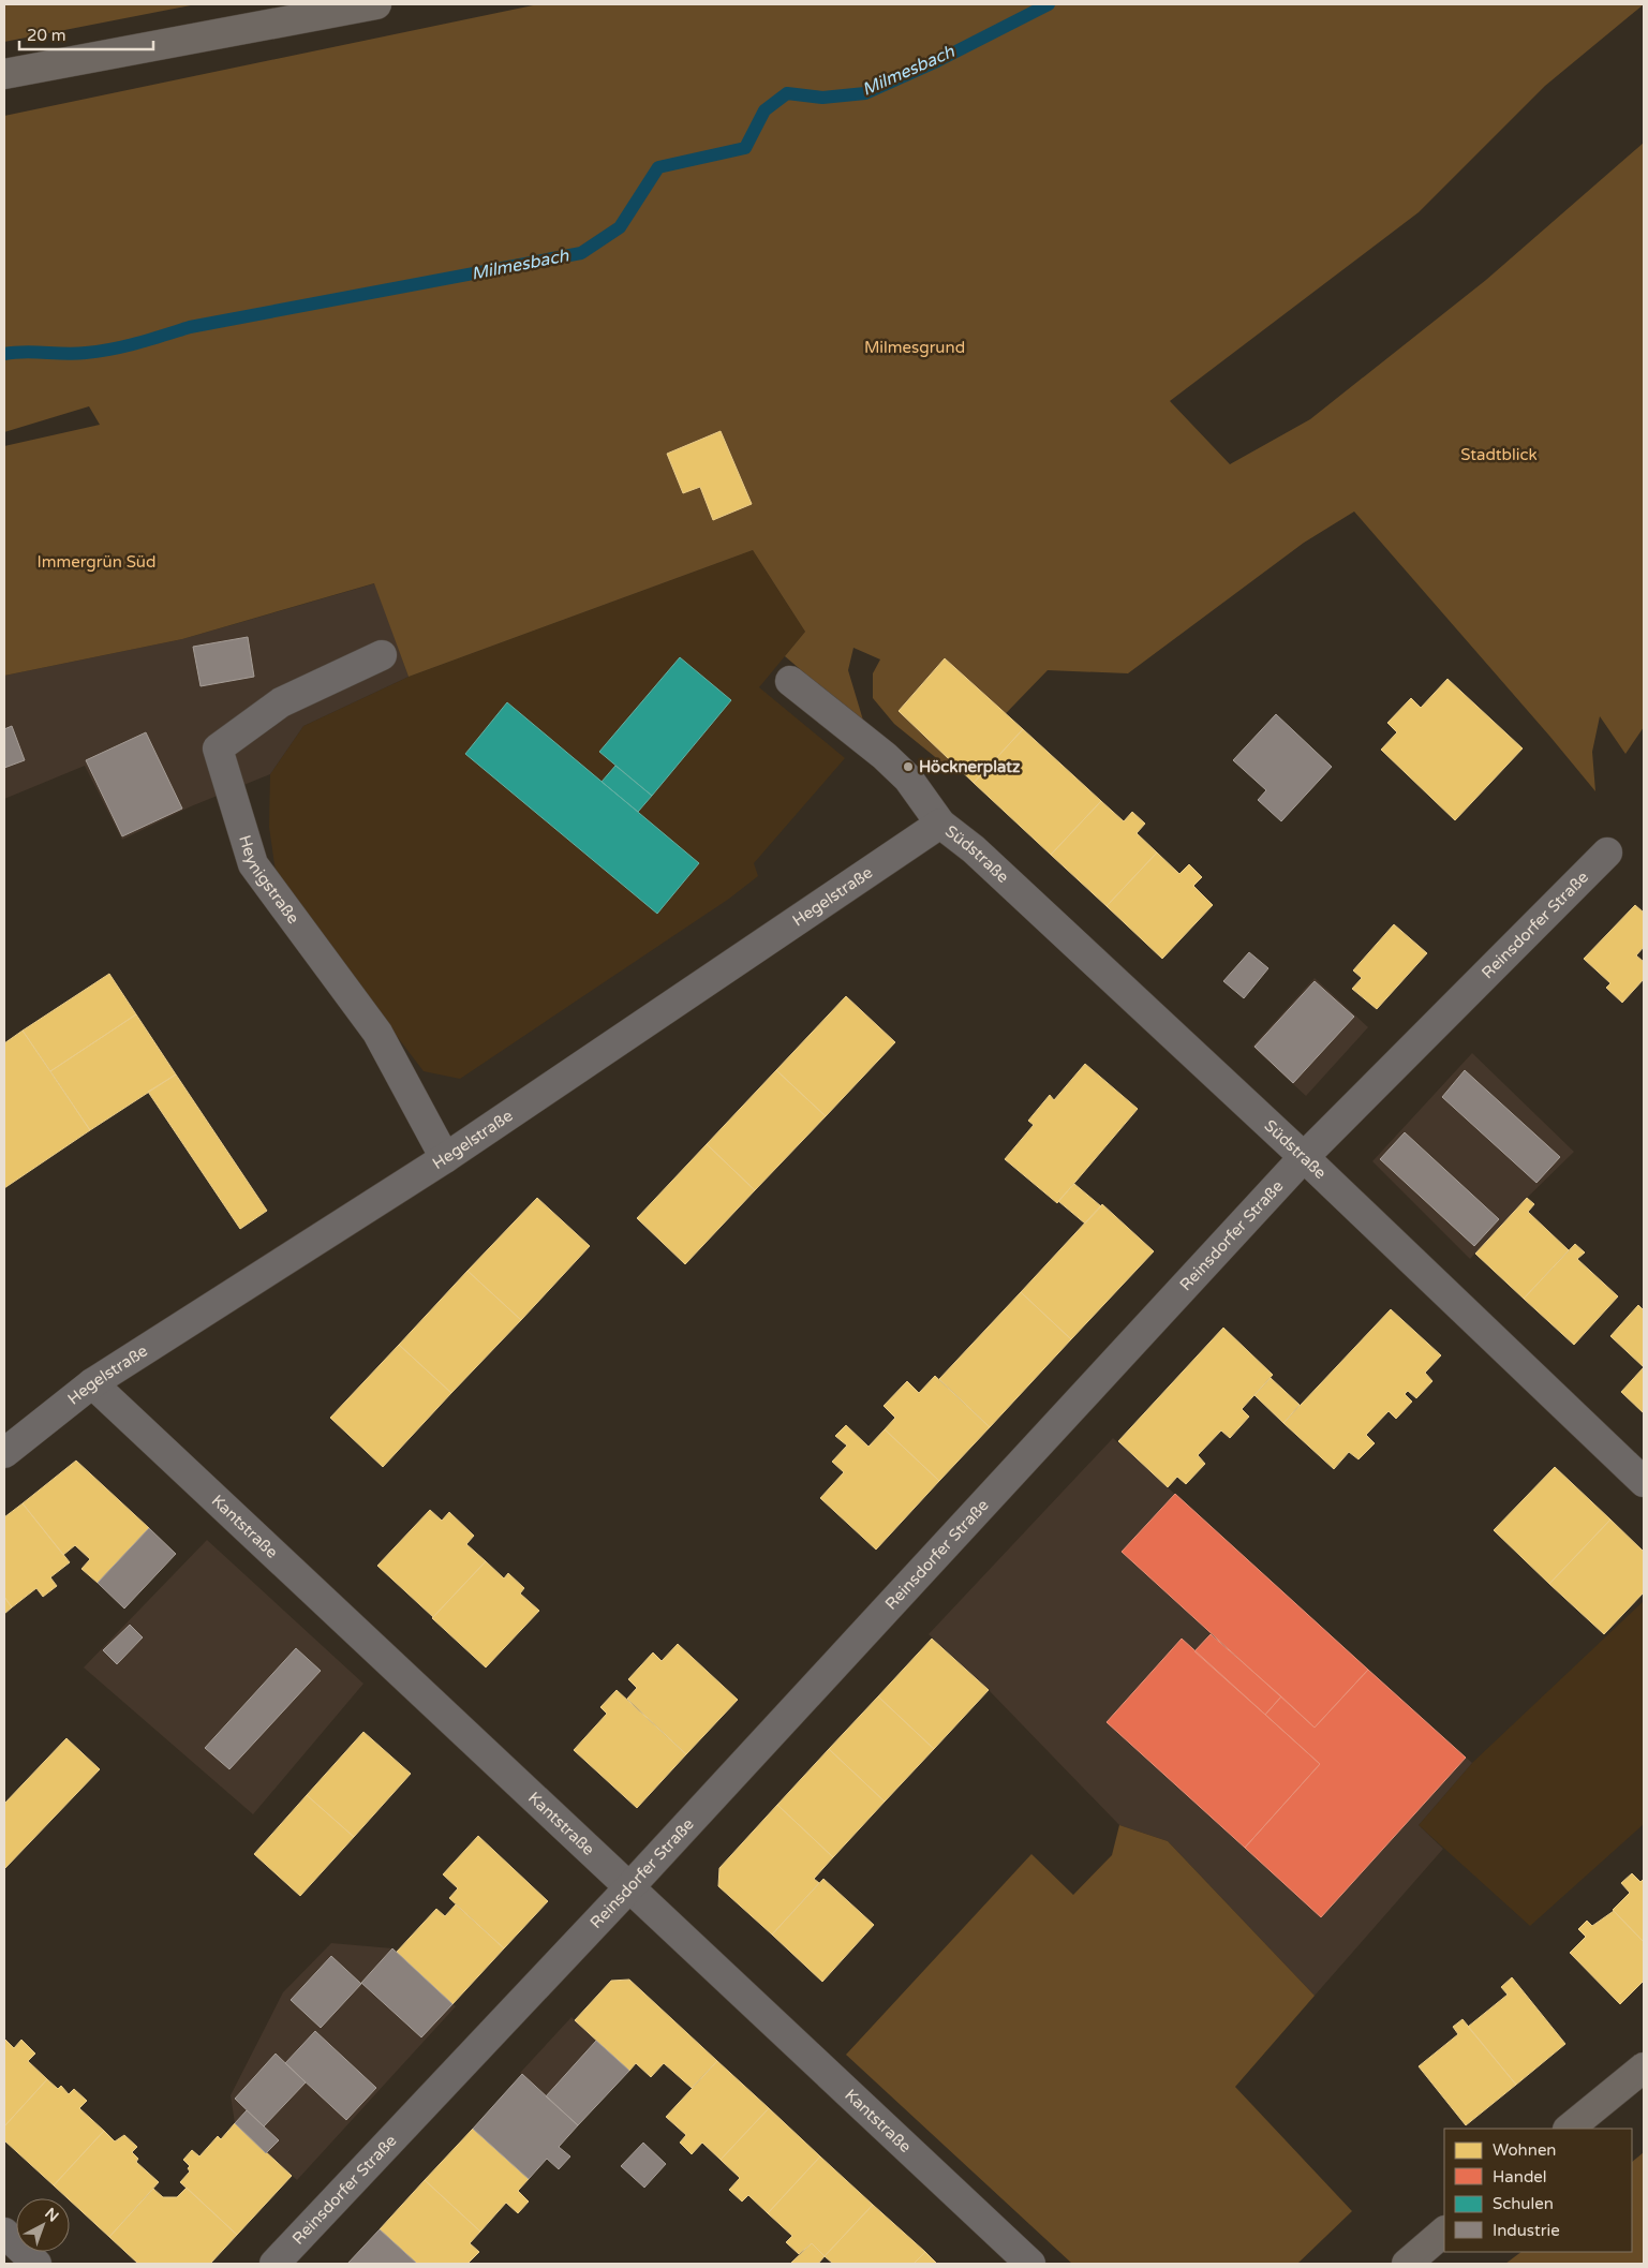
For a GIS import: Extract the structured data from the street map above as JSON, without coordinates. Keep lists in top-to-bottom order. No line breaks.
{"streets":{"street":["Südstraße","Heynigstraße","Hegelstraße","Reinsdorfer Straße","Kantstraße"]},"crossings":[["Südstraße","Hegelstraße"],["Südstraße","Reinsdorfer Straße"],["Heynigstraße","Hegelstraße"],["Hegelstraße","Kantstraße"],["Reinsdorfer Straße","Kantstraße"]],"water":["Milmesbach"],"parks":["Milmesgrund","Stadtblick","Immergrün Süd"],"places":["Höcknerplatz"],"legend":["Wohnen","Handel","Schulen","Industrie"],"scale_bar":"20 m","north":"top right"}
